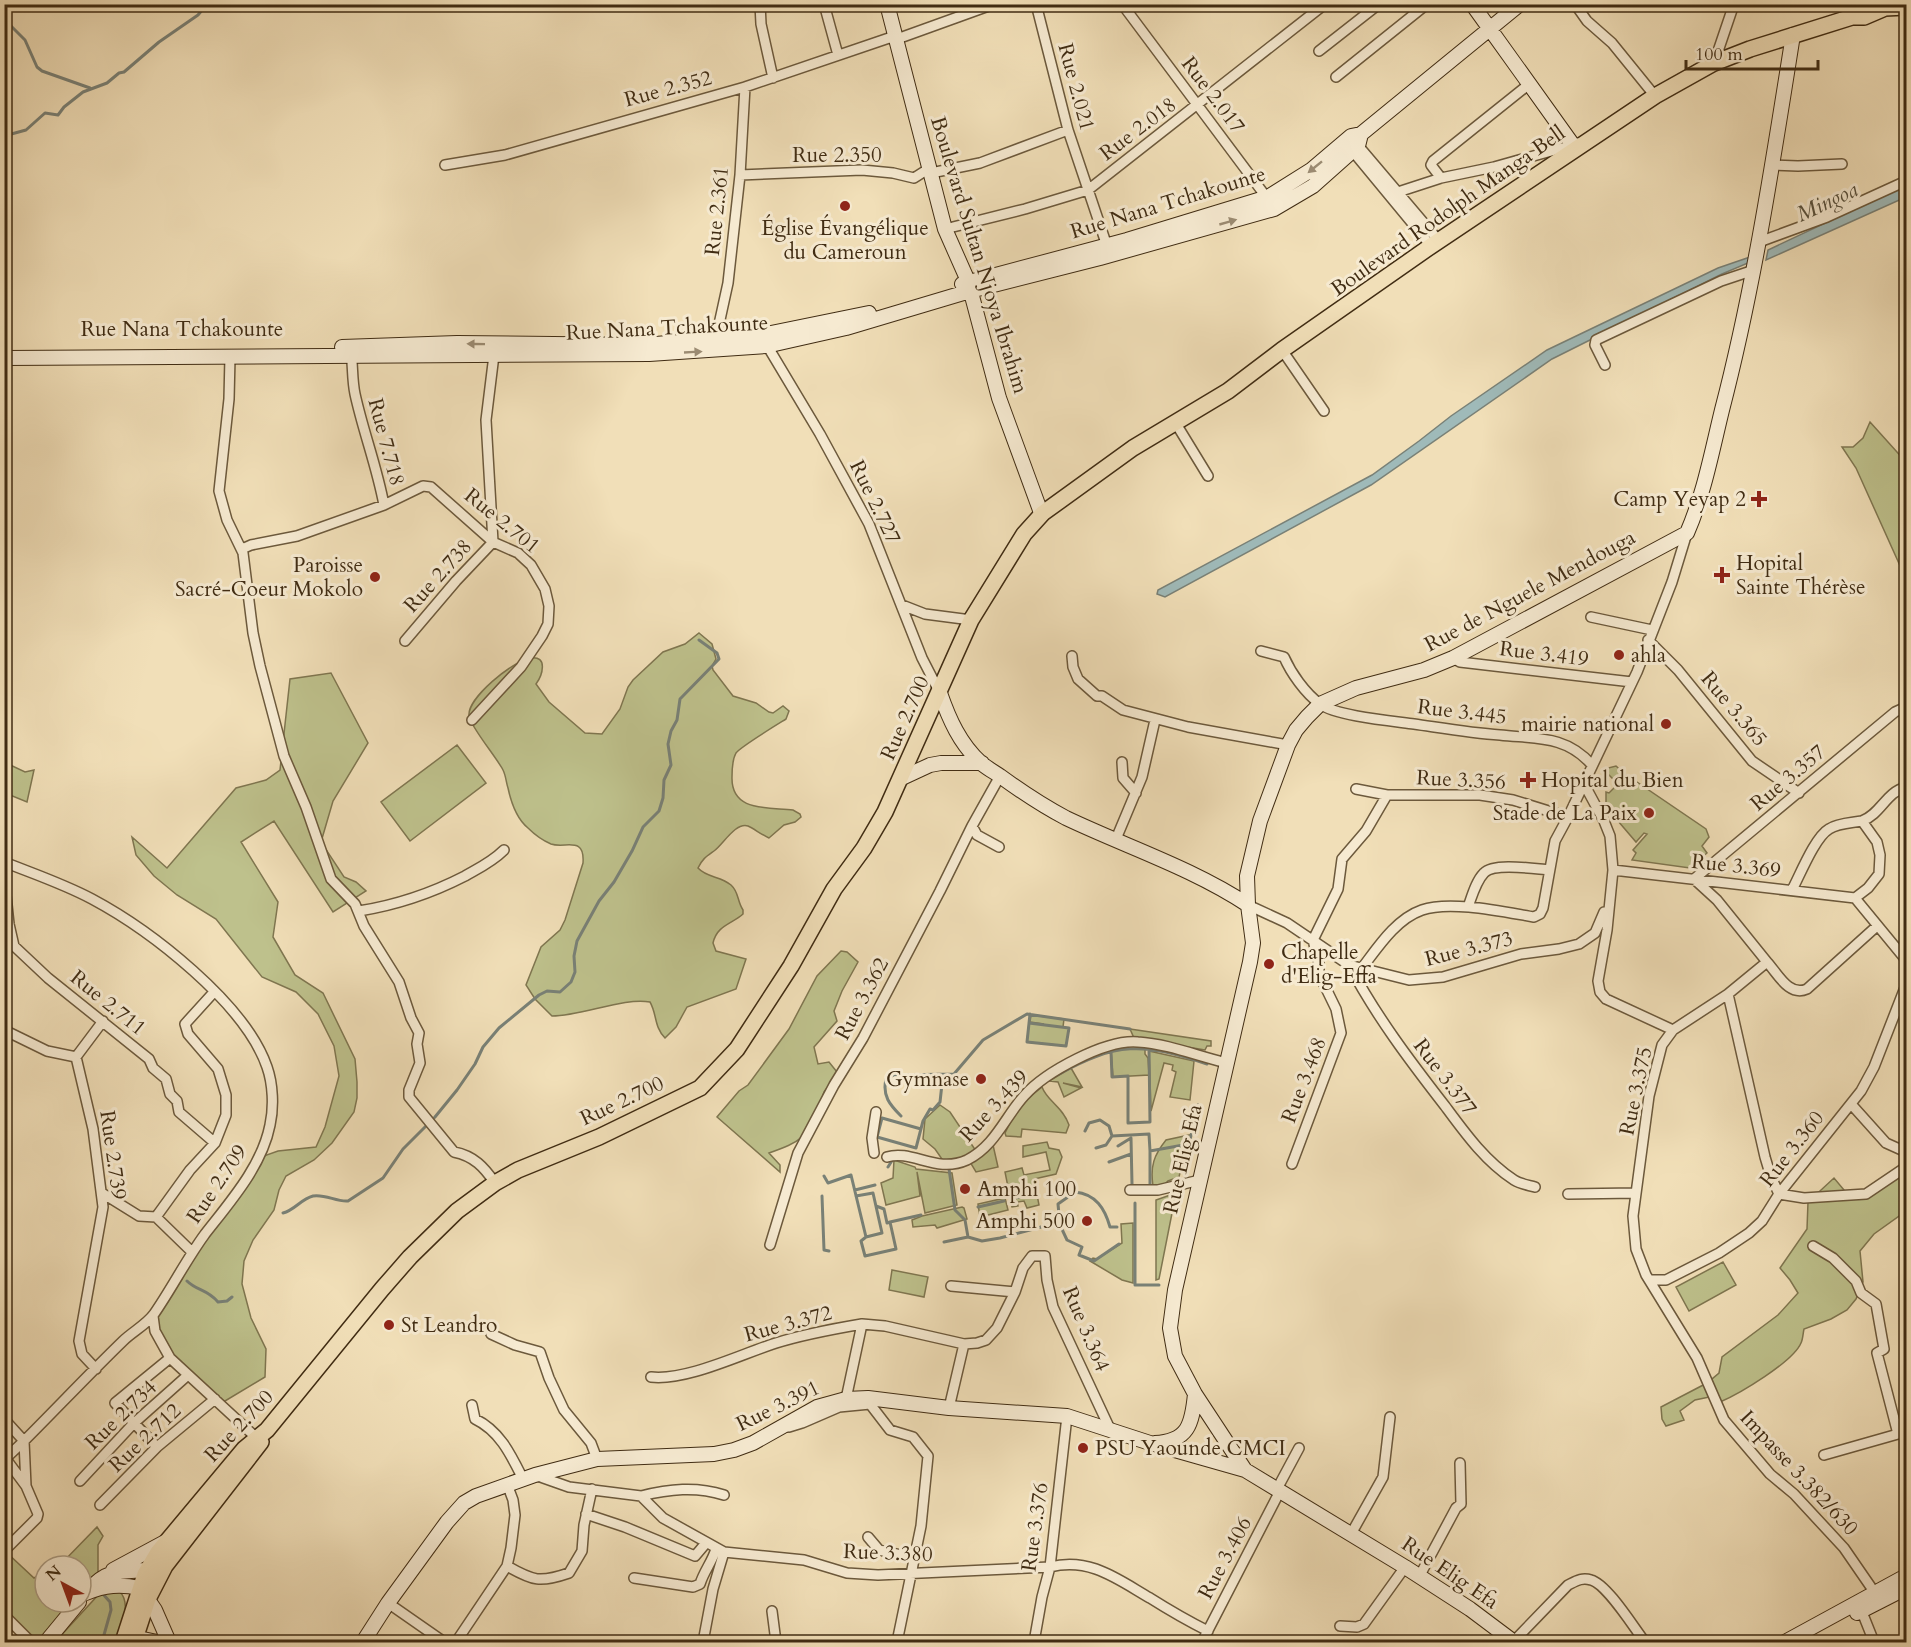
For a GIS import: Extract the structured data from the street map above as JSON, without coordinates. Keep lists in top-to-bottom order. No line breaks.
{"streets":{"main road":["Rue Nana Tchakounte","Boulevard Rodolph Manga Bell","Boulevard Sultan Njoya Ibrahim","Rue de Nguele Mendouga","Rue 2.700","Rue Elig Efa","Rue 3.391"],"street":["Rue 2.021","Rue 2.352","Rue 2.017","Rue 2.018","Rue 2.350","Rue 2.361","Rue 7.718","Rue 2.727","Rue 2.701","Rue 2.738","Rue 3.419","Rue 3.365","Rue 3.445","Rue 3.357","Rue 3.356","Rue 3.369","Rue 3.373","Rue 3.362","Rue 2.711","Rue 3.377","Rue 3.468","Rue 3.375","Rue 3.439","Rue 3.360","Rue 2.739","Rue 2.709","Rue 3.372","Rue 3.364","Rue 2.734","Rue 2.712","Impasse 3.382/630","Rue 3.376","Rue 3.380","Rue 3.406"]},"crossings":[["Rue 2.021","Rue 2.018"],["Rue 2.021","Rue 2.350"],["Rue 2.021","Rue Nana Tchakounte"],["Rue 2.352","Rue 2.361"],["Rue 2.352","Boulevard Sultan Njoya Ibrahim"],["Rue 2.017","Rue 2.018"],["Rue 2.017","Rue Nana Tchakounte"],["Rue 2.018","Boulevard Sultan Njoya Ibrahim"],["Rue 2.350","Rue 2.361"],["Rue 2.350","Boulevard Sultan Njoya Ibrahim"],["Rue Nana Tchakounte","Rue 2.361"],["Rue Nana Tchakounte","Boulevard Sultan Njoya Ibrahim"],["Rue Nana Tchakounte","Rue 7.718"],["Rue Nana Tchakounte","Rue 2.727"],["Rue Nana Tchakounte","Rue 2.738"],["Boulevard Rodolph Manga Bell","Boulevard Sultan Njoya Ibrahim"],["Boulevard Rodolph Manga Bell","Rue 2.700"],["Boulevard Sultan Njoya Ibrahim","Rue 2.700"],["Rue 7.718","Rue 2.701"],["Rue 2.727","Rue 2.700"],["Rue 2.701","Rue 2.738"],["Rue de Nguele Mendouga","Rue 3.419"],["Rue de Nguele Mendouga","Rue 3.445"],["Rue de Nguele Mendouga","Rue 3.373"],["Rue de Nguele Mendouga","Rue Elig Efa"],["Rue 3.365","Rue 3.357"],["Rue 3.357","Rue 3.369"],["Rue 3.356","Rue 3.373"],["Rue 3.356","Rue 3.468"],["Rue 3.369","Rue 3.375"],["Rue 3.373","Rue 3.377"],["Rue 3.373","Rue 3.468"],["Rue 3.373","Rue 3.375"],["Rue 3.373","Rue Elig Efa"],["Rue 3.375","Rue 3.360"],["Rue 3.375","Impasse 3.382/630"],["Rue 3.439","Rue Elig Efa"],["Rue 3.360","Impasse 3.382/630"],["Rue 2.739","Rue 2.709"],["Rue Elig Efa","Rue 3.391"],["Rue Elig Efa","Rue 3.406"],["Rue 3.372","Rue 3.391"],["Rue 3.364","Rue 3.391"],["Rue 3.391","Rue 3.376"],["Rue 3.376","Rue 3.380"],["Rue 3.380","Rue 3.406"]],"water":["Mingoa"],"places":{"other":["Église Évangélique du Cameroun","Paroisse Sacré-Coeur Mokolo","ahla","mairie national","Stade de La Paix","Chapelle d'Elig-Effa","Gymnase","Amphi 100","Amphi 500","St Leandro","PSU Yaounde CMCI"],"health":["Camp Yeyap 2","Hopital Sainte Thérèse","Hopital du Bien"]},"scale_bar":"100 m","north":"top left"}
